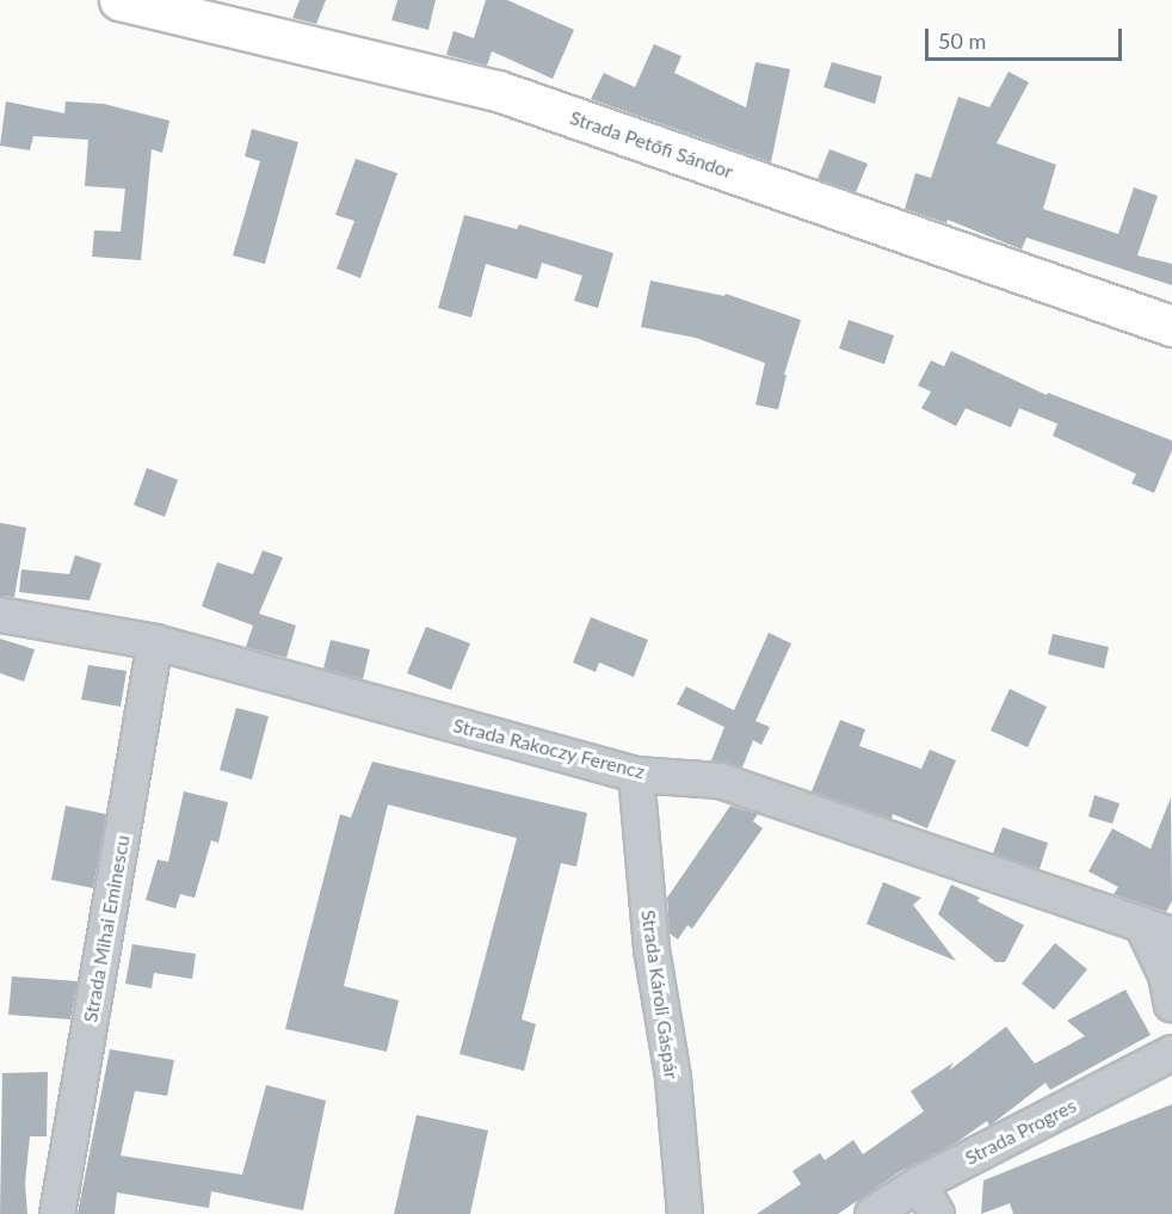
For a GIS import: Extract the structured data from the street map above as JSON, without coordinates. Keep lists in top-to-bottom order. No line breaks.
{"streets":{"main road":["Strada Petőfi Sándor"],"street":["Strada Rakoczy Ferencz","Strada Mihai Eminescu","Strada Károli Gáspár","Strada Progres"]},"crossings":[["Strada Rakoczy Ferencz","Strada Mihai Eminescu"],["Strada Rakoczy Ferencz","Strada Károli Gáspár"]],"scale_bar":"50 m"}
